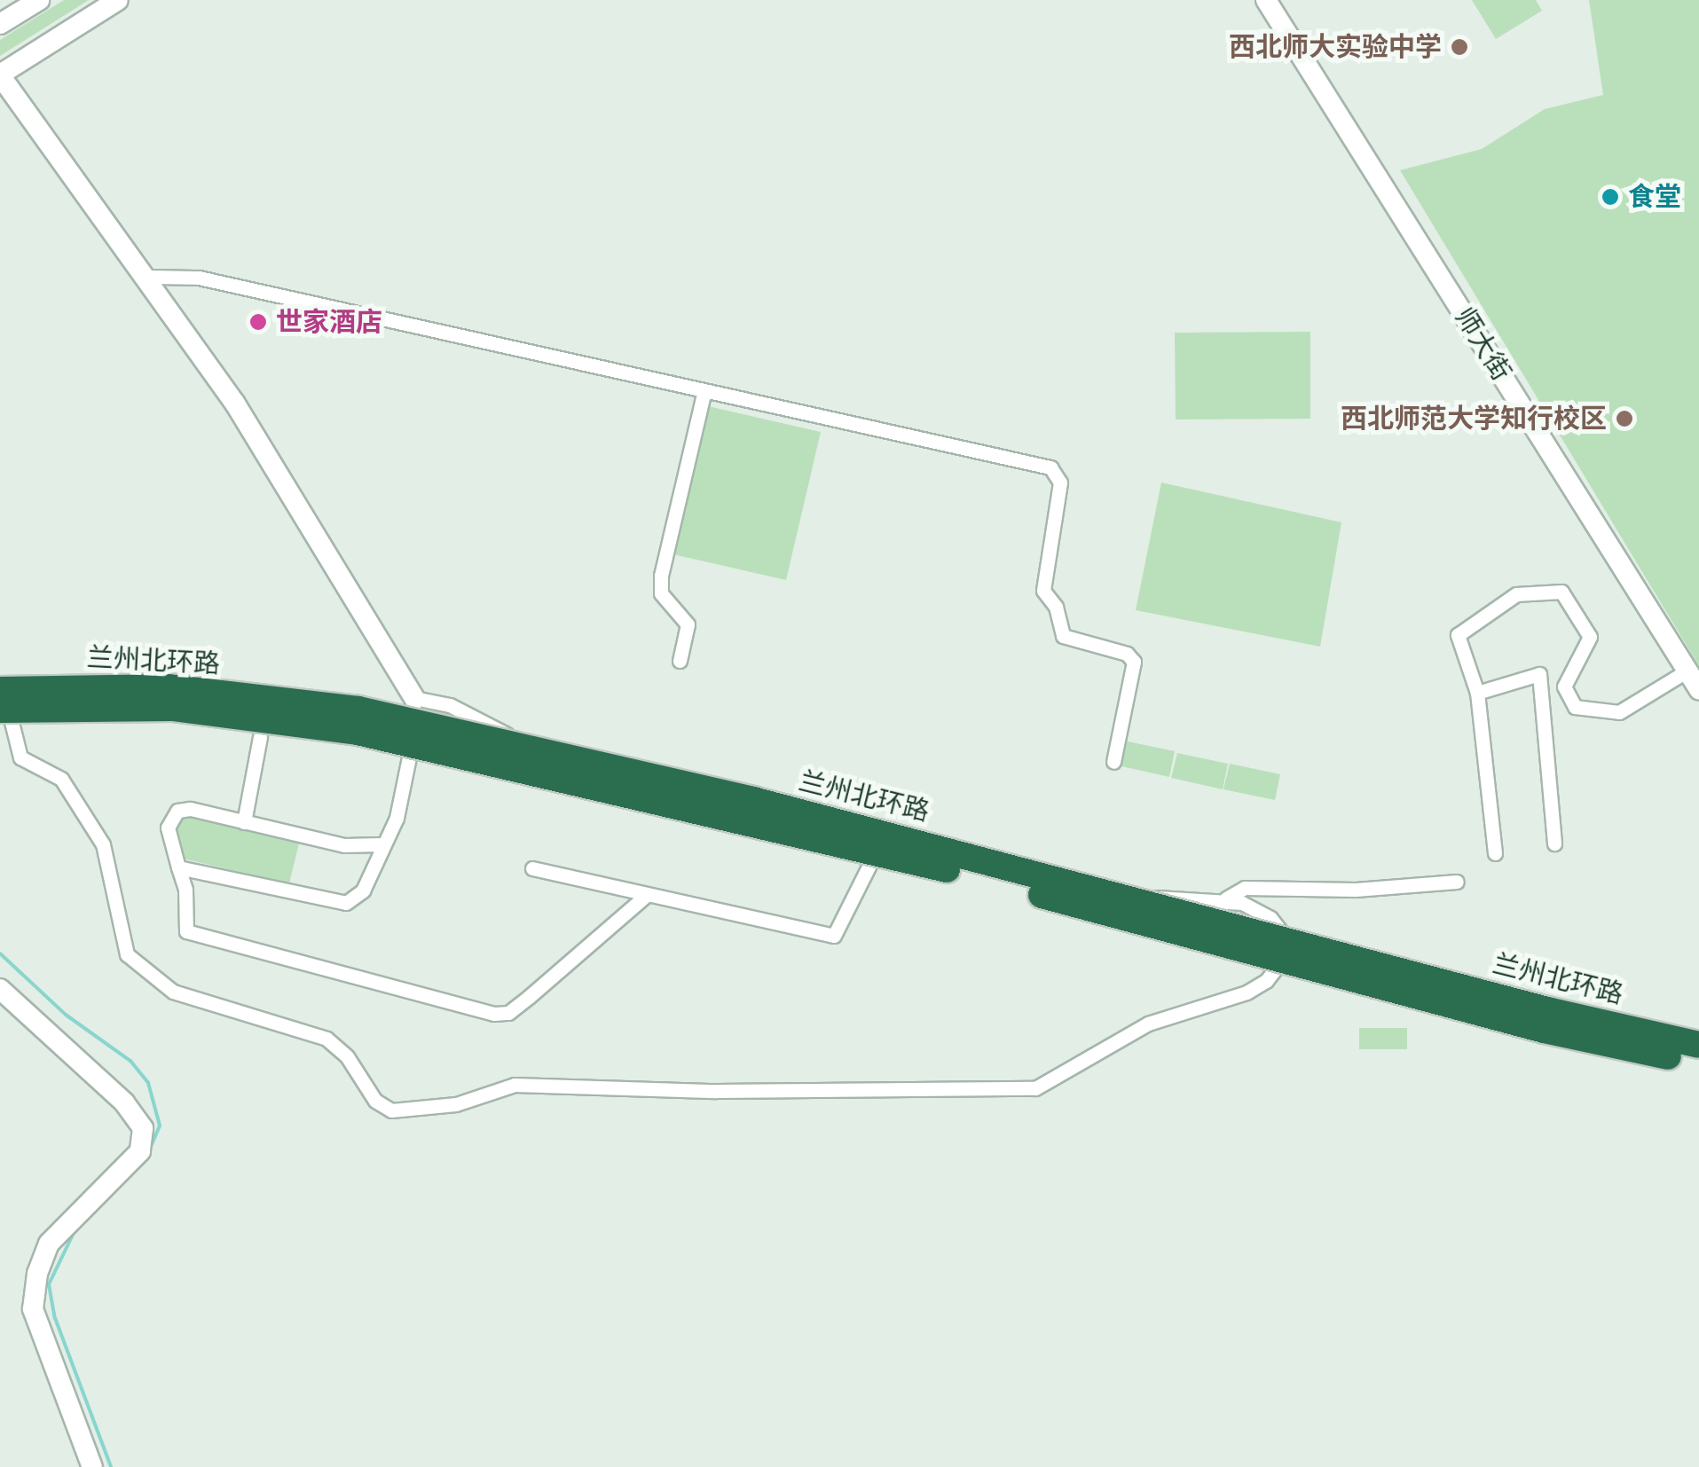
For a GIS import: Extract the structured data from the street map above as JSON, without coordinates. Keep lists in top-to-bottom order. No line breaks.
{"streets":{"highway":["兰州北环路"],"street":["师大街"]},"places":["西北师大实验中学","食堂","世家酒店","西北师范大学知行校区"]}
